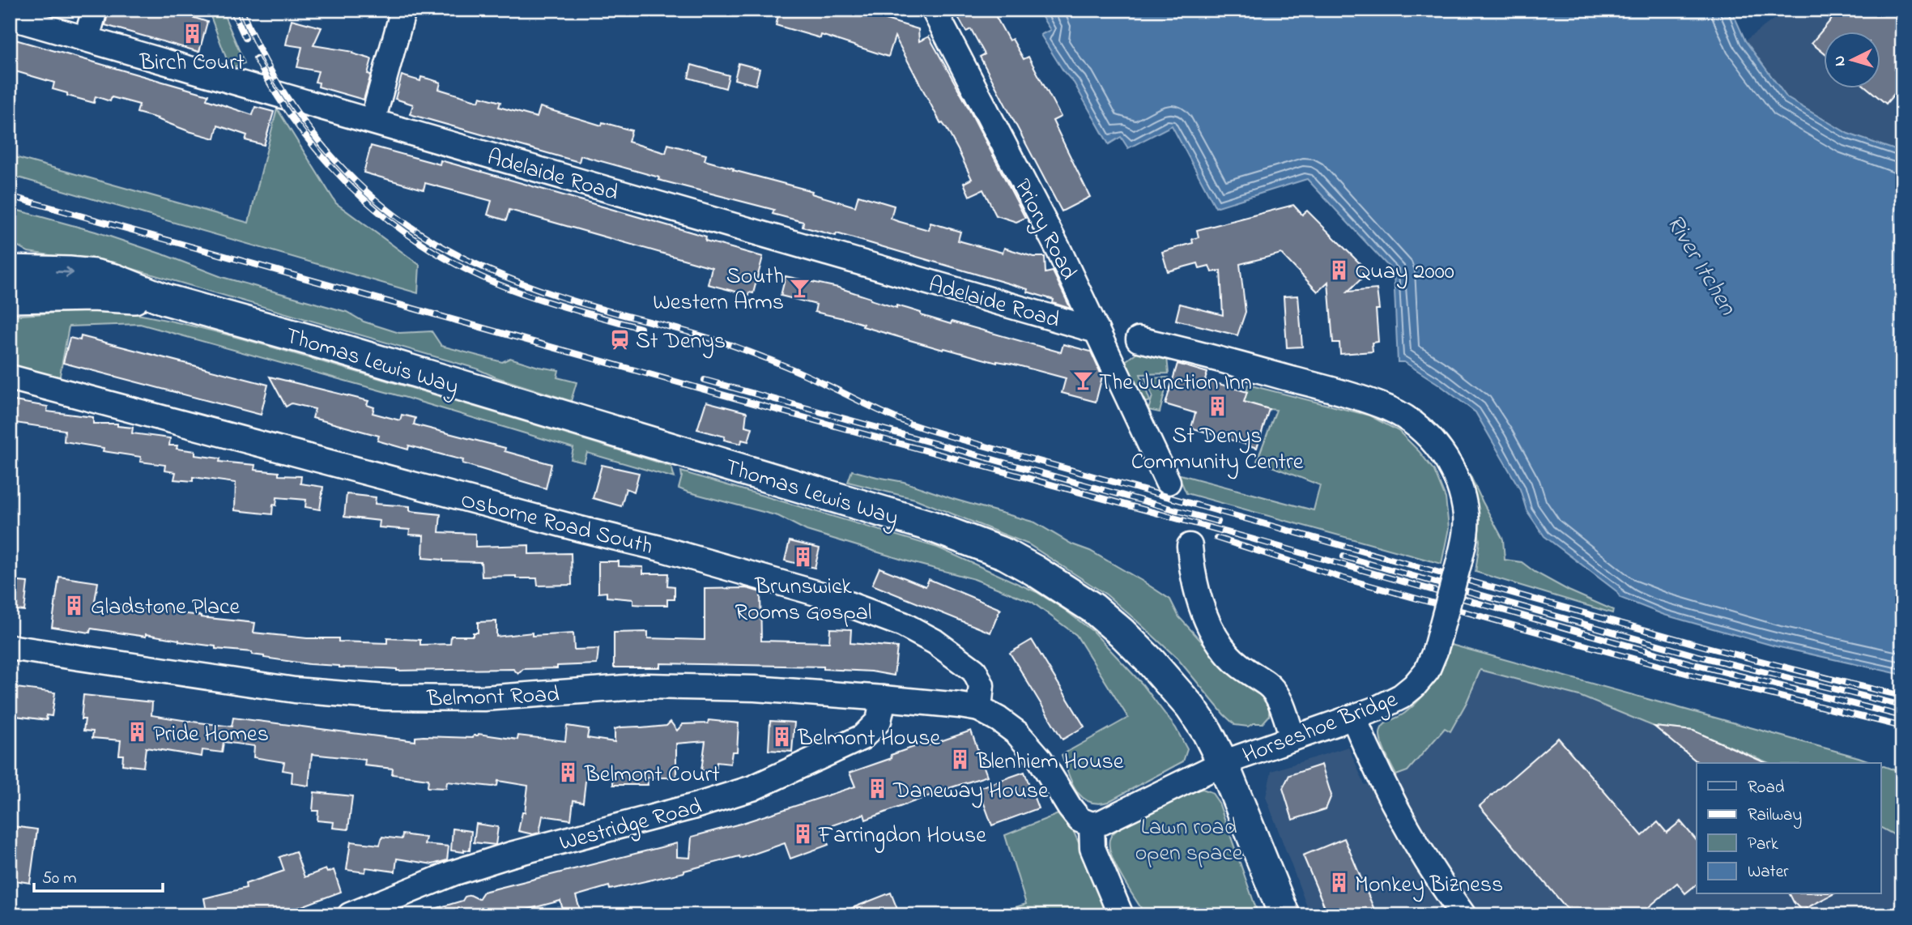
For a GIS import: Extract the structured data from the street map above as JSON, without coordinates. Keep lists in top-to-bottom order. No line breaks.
{"streets":{"main road":["Thomas Lewis Way"],"street":["Adelaide Road","Priory Road","Osborne Road South","Belmont Road","Horseshoe Bridge","Westridge Road"]},"crossings":[["Adelaide Road","Priory Road"],["Thomas Lewis Way","Horseshoe Bridge"],["Osborne Road South","Belmont Road"],["Belmont Road","Westridge Road"]],"water":["River Itchen"],"parks":["Lawn road open space"],"places":{"building":["Birch Court","Quay 2000","St Denys Community Centre","Brunswick Rooms Gospal","Gladstone Place","Pride Homes","Belmont House","Blenhiem House","Belmont Court","Daneway House","Farringdon House","Monkey Bizness"],"bar":["South Western Arms","The Junction Inn"],"station":["St Denys"]},"legend":["Road","Railway","Park","Water"],"scale_bar":"50 m","north":"left"}
